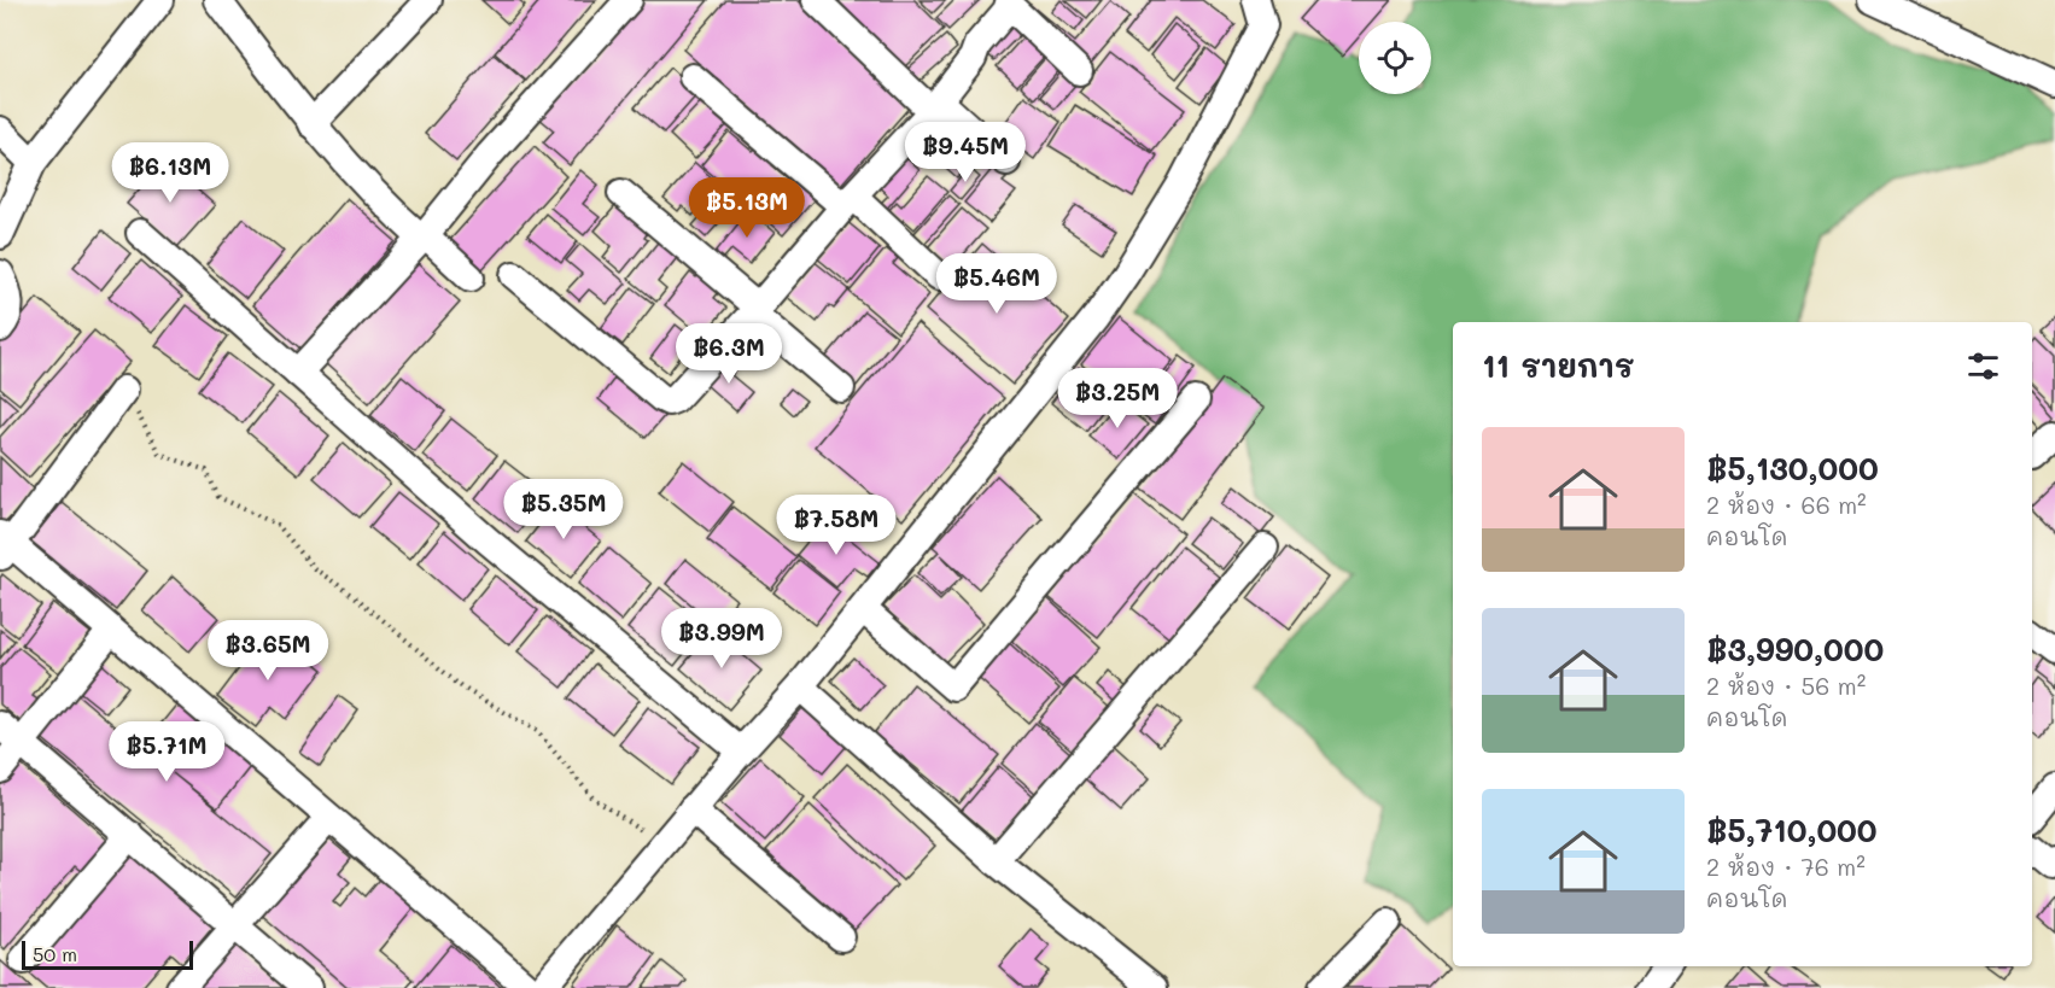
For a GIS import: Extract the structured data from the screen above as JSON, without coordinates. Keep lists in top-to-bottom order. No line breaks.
{"scale_bar":"50 m","page":{"price":["฿9.45M","฿6.13M","฿5.13M","฿5.46M","฿6.3M","฿3.25M","฿5.35M","฿7.58M","฿3.99M","฿3.65M","฿5.71M"],"heading":"11 รายการ","list":[{"name":"฿5,130,000","note":"2 ห้อง · 66 m² · คอนโด"},{"name":"฿3,990,000","note":"2 ห้อง · 56 m² · คอนโด"},{"name":"฿5,710,000","note":"2 ห้อง · 76 m² · คอนโด"}],"scale":"50 m"}}
